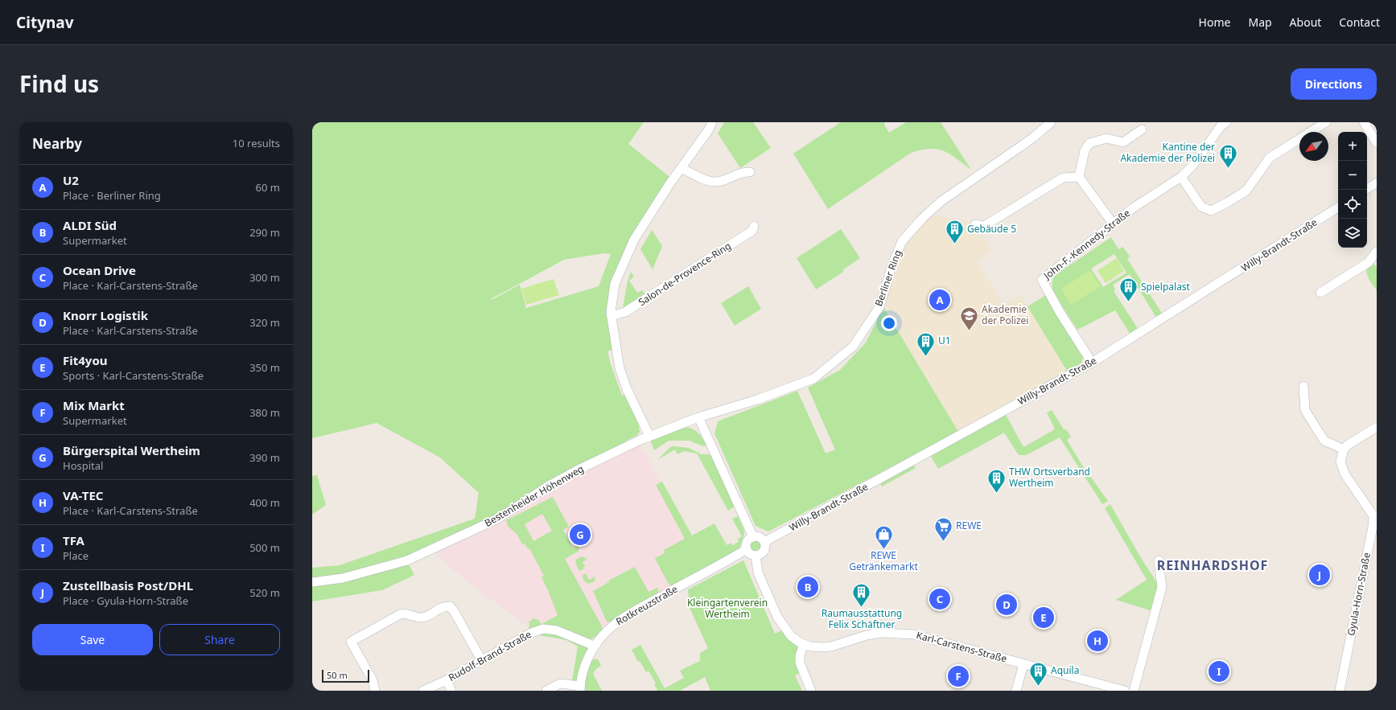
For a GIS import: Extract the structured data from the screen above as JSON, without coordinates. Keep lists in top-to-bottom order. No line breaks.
{"streets":{"street":["John-F.-Kennedy-Straße","Willy-Brandt-Straße","Salon-de-Provence-Ring","Berliner Ring","Bestenheider Höhenweg","Gyula-Horn-Straße","Rotkreuzstraße","Karl-Carstens-Straße","Rudolf-Brand-Straße"]},"crossings":[["John-F.-Kennedy-Straße","Willy-Brandt-Straße"],["Willy-Brandt-Straße","Rotkreuzstraße"],["Willy-Brandt-Straße","Karl-Carstens-Straße"],["Berliner Ring","Bestenheider Höhenweg"],["Rotkreuzstraße","Karl-Carstens-Straße"],["Rotkreuzstraße","Rudolf-Brand-Straße"]],"districts":["REINHARDSHOF"],"parks":["Kleingartenverein Wertheim"],"places":{"building":["Kantine der Akademie der Polizei","Gebäude 5","Spielpalast","U1","THW Ortsverband Wertheim","Raumausstattung Felix Schäftner","Aquila"],"school or university":["Akademie der Polizei"],"supermarket":["REWE"],"shop":["REWE Getränkemarkt"]},"scale_bar":"50 m","north":"bottom left","page":{"header":"Citynav","nav":["Home","Map","About","Contact"],"title":"Find us","buttons":["Directions",["Save","Share"]],"heading":["Nearby","10 results"],"map_buttons":["+","−"],"list":[{"mark":"A","name":"U2","note":"Place · Berliner Ring","value":"60 m"},{"mark":"B","name":"ALDI Süd","note":"Supermarket","value":"290 m"},{"mark":"C","name":"Ocean Drive","note":"Place · Karl-Carstens-Straße","value":"300 m"},{"mark":"D","name":"Knorr Logistik","note":"Place · Karl-Carstens-Straße","value":"320 m"},{"mark":"E","name":"Fit4you","note":"Sports · Karl-Carstens-Straße","value":"350 m"},{"mark":"F","name":"Mix Markt","note":"Supermarket","value":"380 m"},{"mark":"G","name":"Bürgerspital Wertheim","note":"Hospital","value":"390 m"},{"mark":"H","name":"VA-TEC","note":"Place · Karl-Carstens-Straße","value":"400 m"},{"mark":"I","name":"TFA","note":"Place","value":"500 m"},{"mark":"J","name":"Zustellbasis Post/DHL","note":"Place · Gyula-Horn-Straße","value":"520 m"}],"pins":["A","G","J","B","C","D","E","H","I","F"],"scale":"50 m"}}
